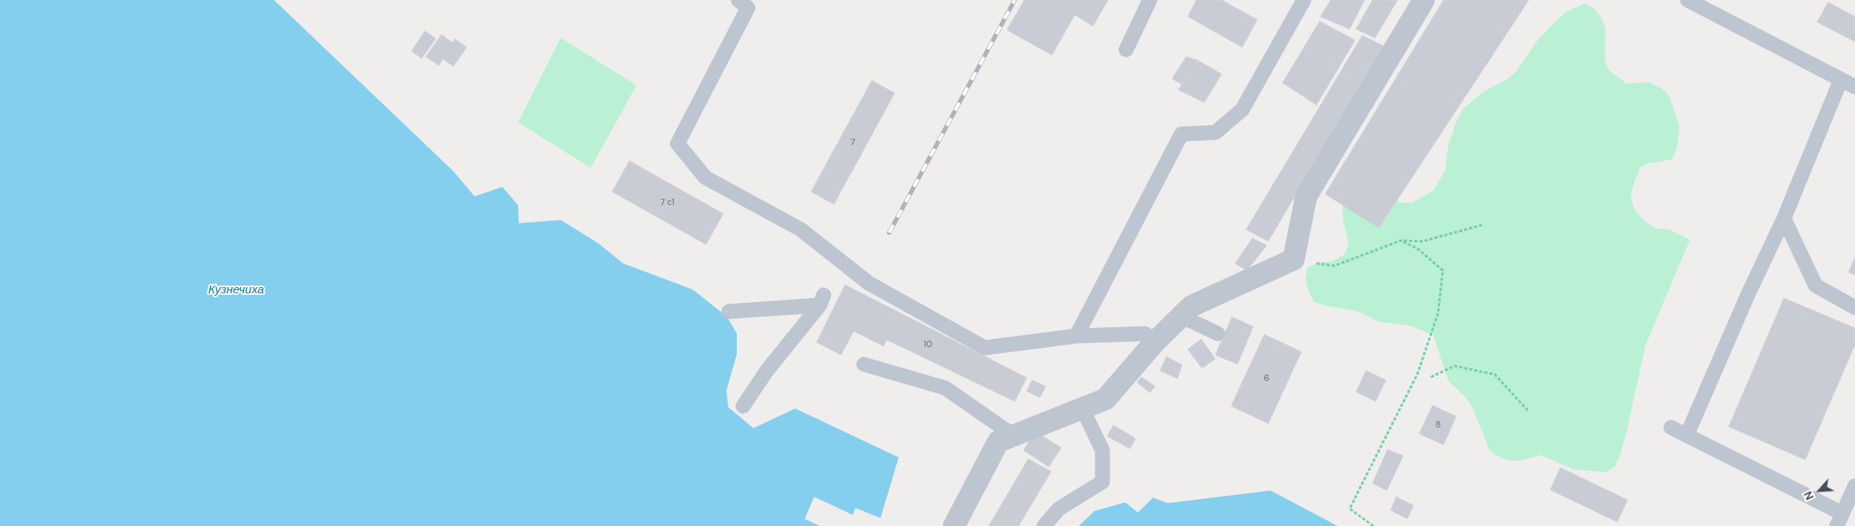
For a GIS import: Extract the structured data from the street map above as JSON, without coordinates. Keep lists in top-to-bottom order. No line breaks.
{"water":["Кузнечиха"],"house_numbers":["7","7 с1","10","6","8"],"north":"bottom left"}
